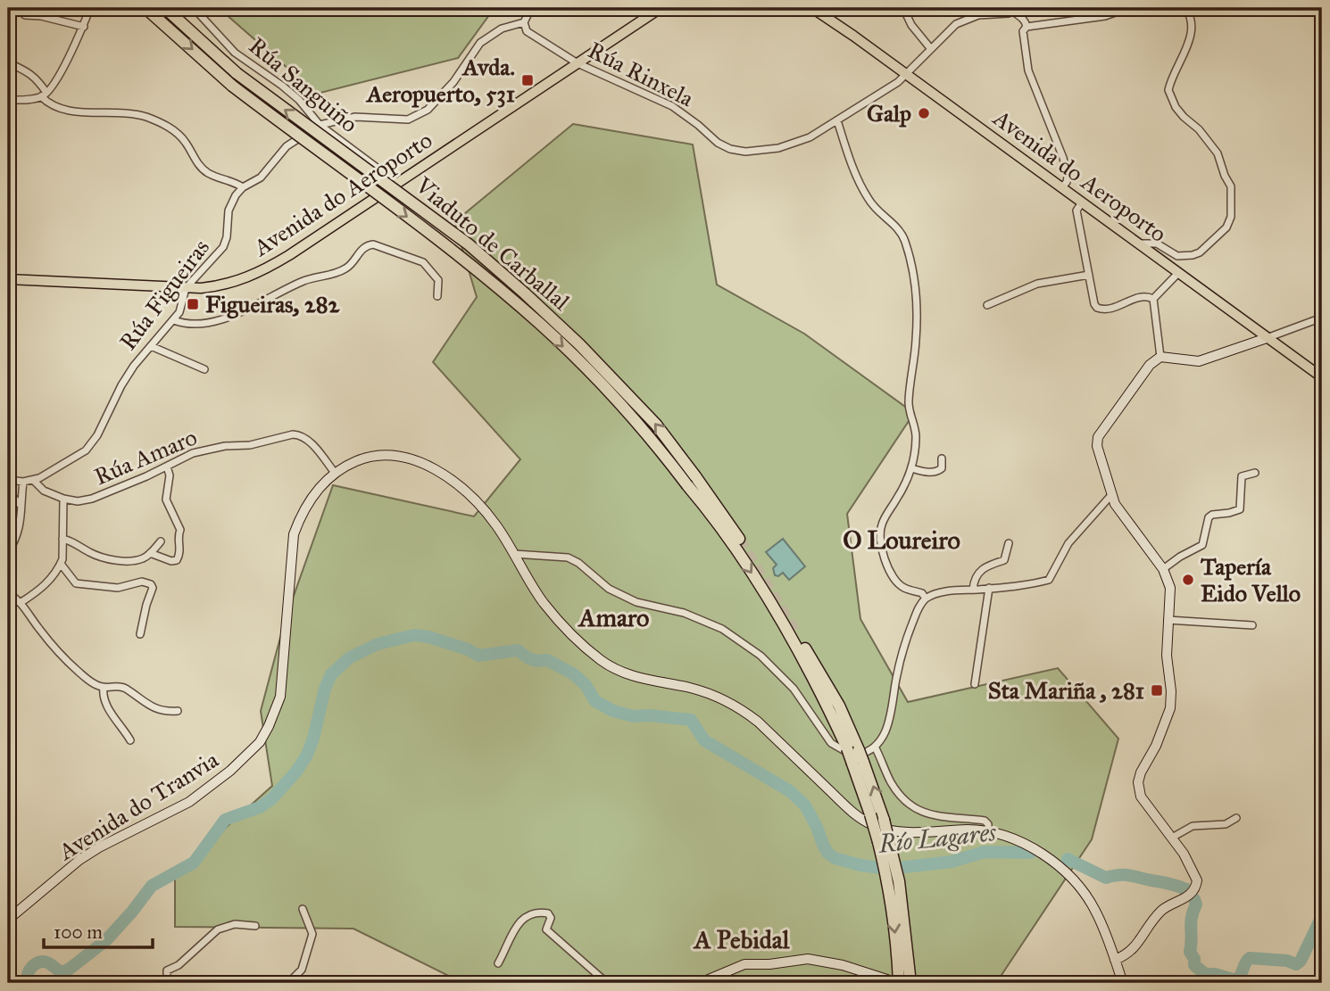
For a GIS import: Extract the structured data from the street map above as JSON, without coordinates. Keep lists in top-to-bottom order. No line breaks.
{"streets":{"highway":["Viaduto de Carballal"],"main road":["Avenida do Aeroporto","Avenida do Tranvia"],"street":["Rúa Rinxela","Rúa Sanguiño","Rúa Figueiras","Rúa Amaro"]},"crossings":[["Rúa Rinxela","Avenida do Aeroporto"],["Rúa Rinxela","Rúa Figueiras"],["Rúa Sanguiño","Avenida do Aeroporto"],["Rúa Sanguiño","Rúa Figueiras"],["Avenida do Aeroporto","Rúa Figueiras"],["Rúa Amaro","Avenida do Tranvia"]],"districts":["O Loureiro","Amaro","A Pebidal"],"water":["Río Lagares"],"places":{"transit":["Avda. Aeropuerto, 531","Figueiras, 282","Sta Mariña , 281"],"other":["Galp","Tapería Eido Vello"]},"scale_bar":"100 m"}
